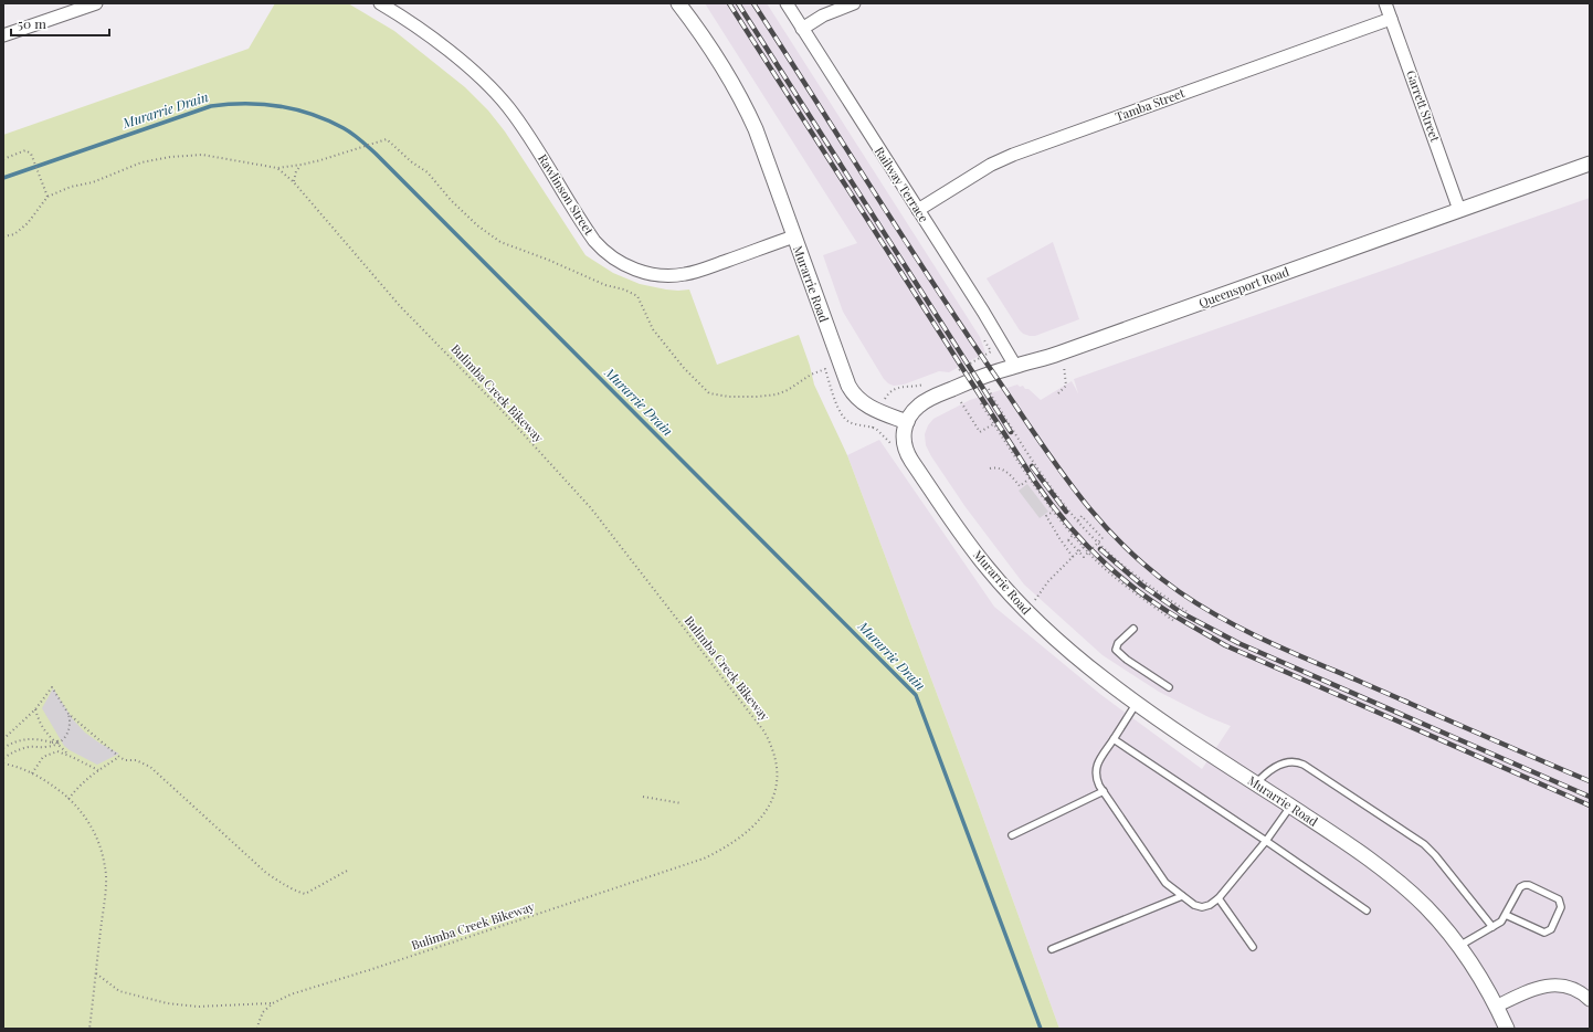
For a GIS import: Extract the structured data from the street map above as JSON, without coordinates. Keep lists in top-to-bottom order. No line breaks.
{"streets":{"street":["Tamba Street","Garrett Street","Railway Terrace","Rawlinson Street","Murarrie Road","Queensport Road"],"path":["Bulimba Creek Bikeway"]},"crossings":[["Tamba Street","Garrett Street"],["Tamba Street","Railway Terrace"],["Garrett Street","Queensport Road"],["Railway Terrace","Queensport Road"],["Rawlinson Street","Murarrie Road"],["Murarrie Road","Queensport Road"]],"water":["Murarrie Drain"],"scale_bar":"50 m"}
